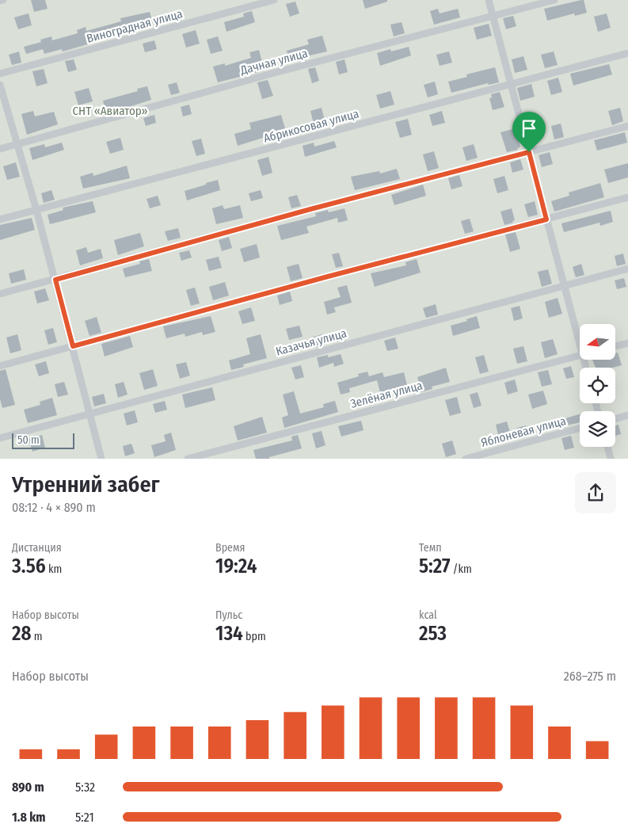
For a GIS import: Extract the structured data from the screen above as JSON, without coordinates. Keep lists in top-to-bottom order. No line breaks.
{"streets":{"street":["Виноградная улица","Дачная улица","Абрикосовая улица","Казачья улица","Зелёная улица","Яблоневая улица"]},"parks":["СНТ «Авиатор»"],"scale_bar":"50 m","north":"left","page":{"scale":"50 m","heading":["Утренний забег","08:12 · 4 × 890 m"],"stats":[["Дистанция","3.56 km"],["Время","19:24"],["Темп","5:27 /km"],["Набор высоты","28 m"],["Пульс","134 bpm"],["kcal","253"]],"chart":["Набор высоты","268–275 m"],"list":[{"name":"890 m","note":"5:32"},{"name":"1.8 km","note":"5:21"}]}}
